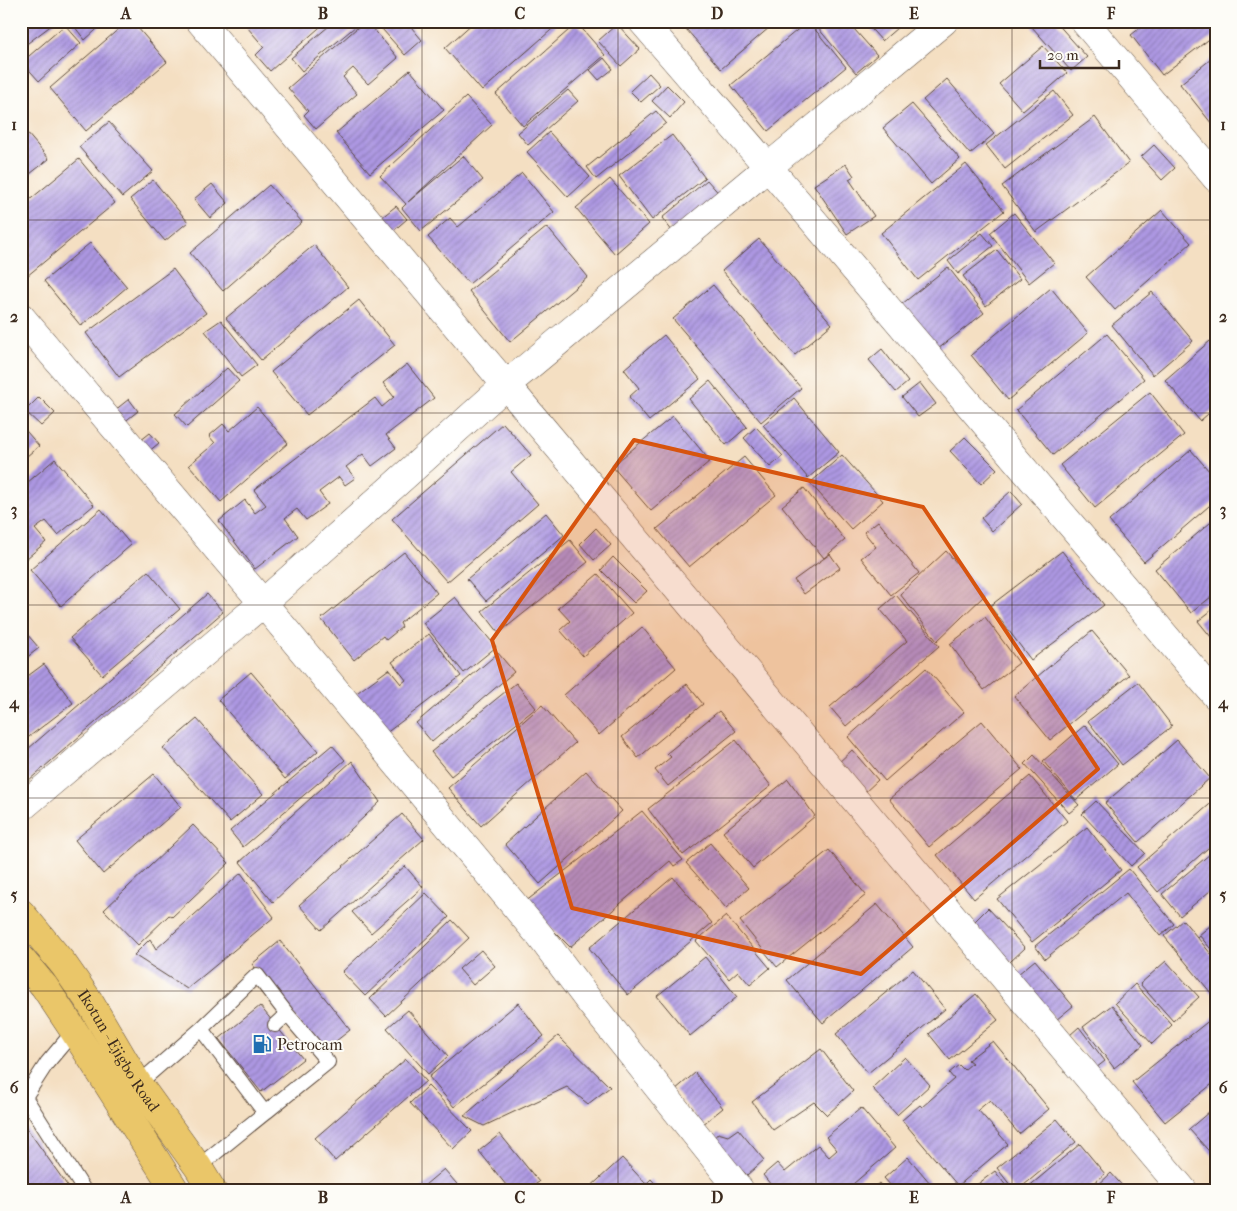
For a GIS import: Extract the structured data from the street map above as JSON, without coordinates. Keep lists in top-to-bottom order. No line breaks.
{"streets":{"main road":["Ikotun - Ejigbo Road"]},"places":{"fuel station":["Petrocam"]},"scale_bar":"20 m","grid":{"columns":["A","B","C","D","E","F"],"rows":["1","2","3","4","5","6"]}}
